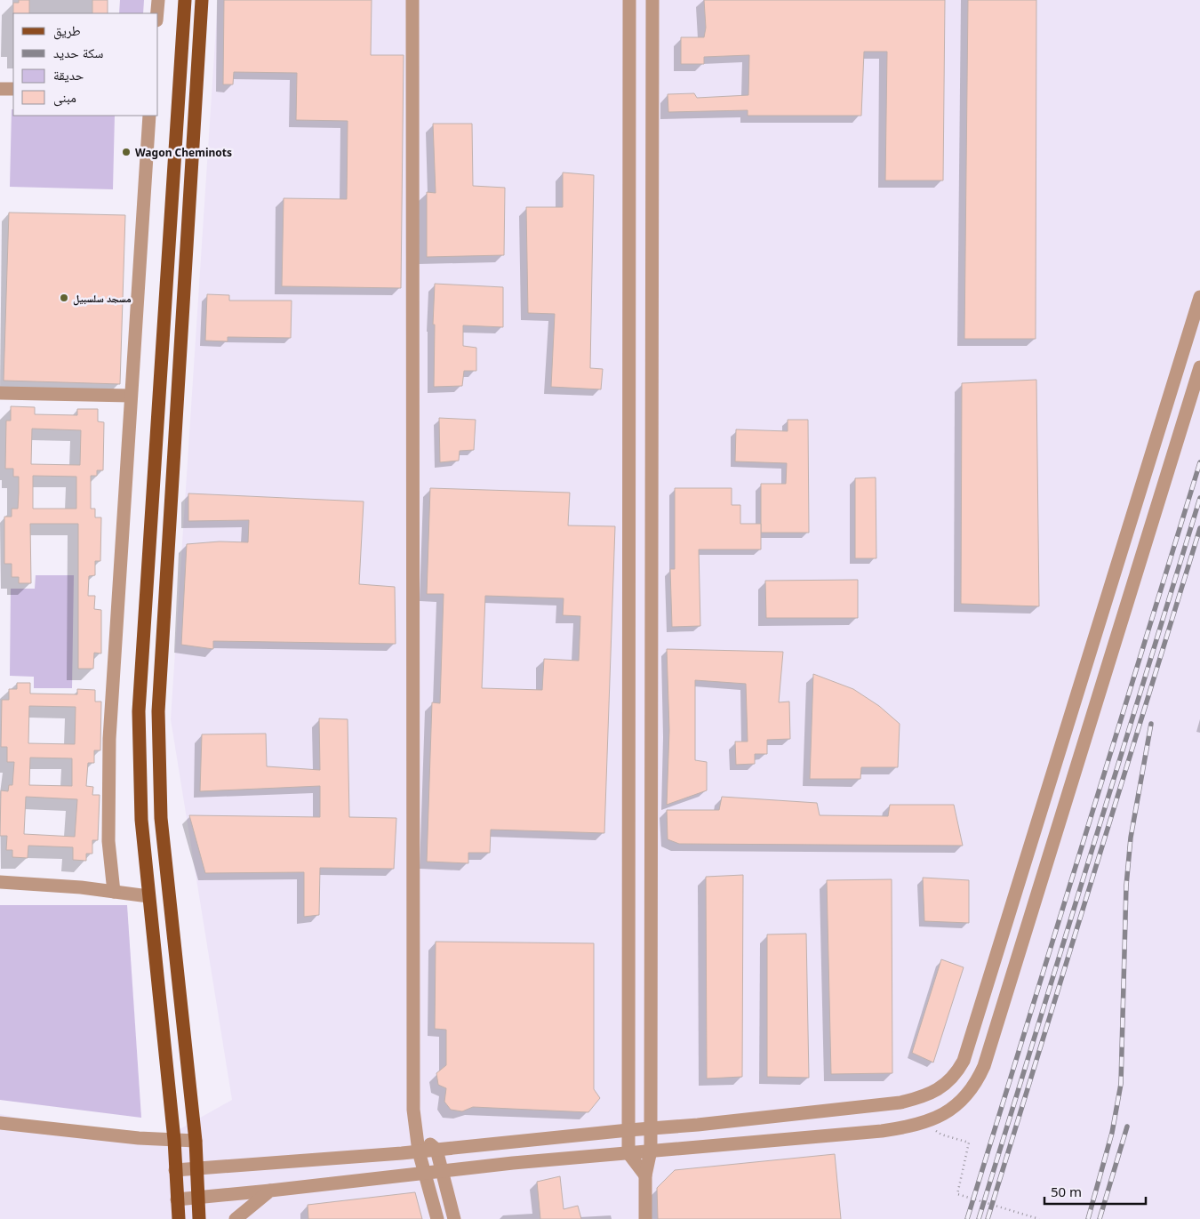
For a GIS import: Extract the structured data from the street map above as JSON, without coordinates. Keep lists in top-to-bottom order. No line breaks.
{"places":["Wagon Cheminots","مسجد سلسبيل"],"legend":["طريق","سكة حديد","حديقة","مبنى"],"scale_bar":"50 m"}
